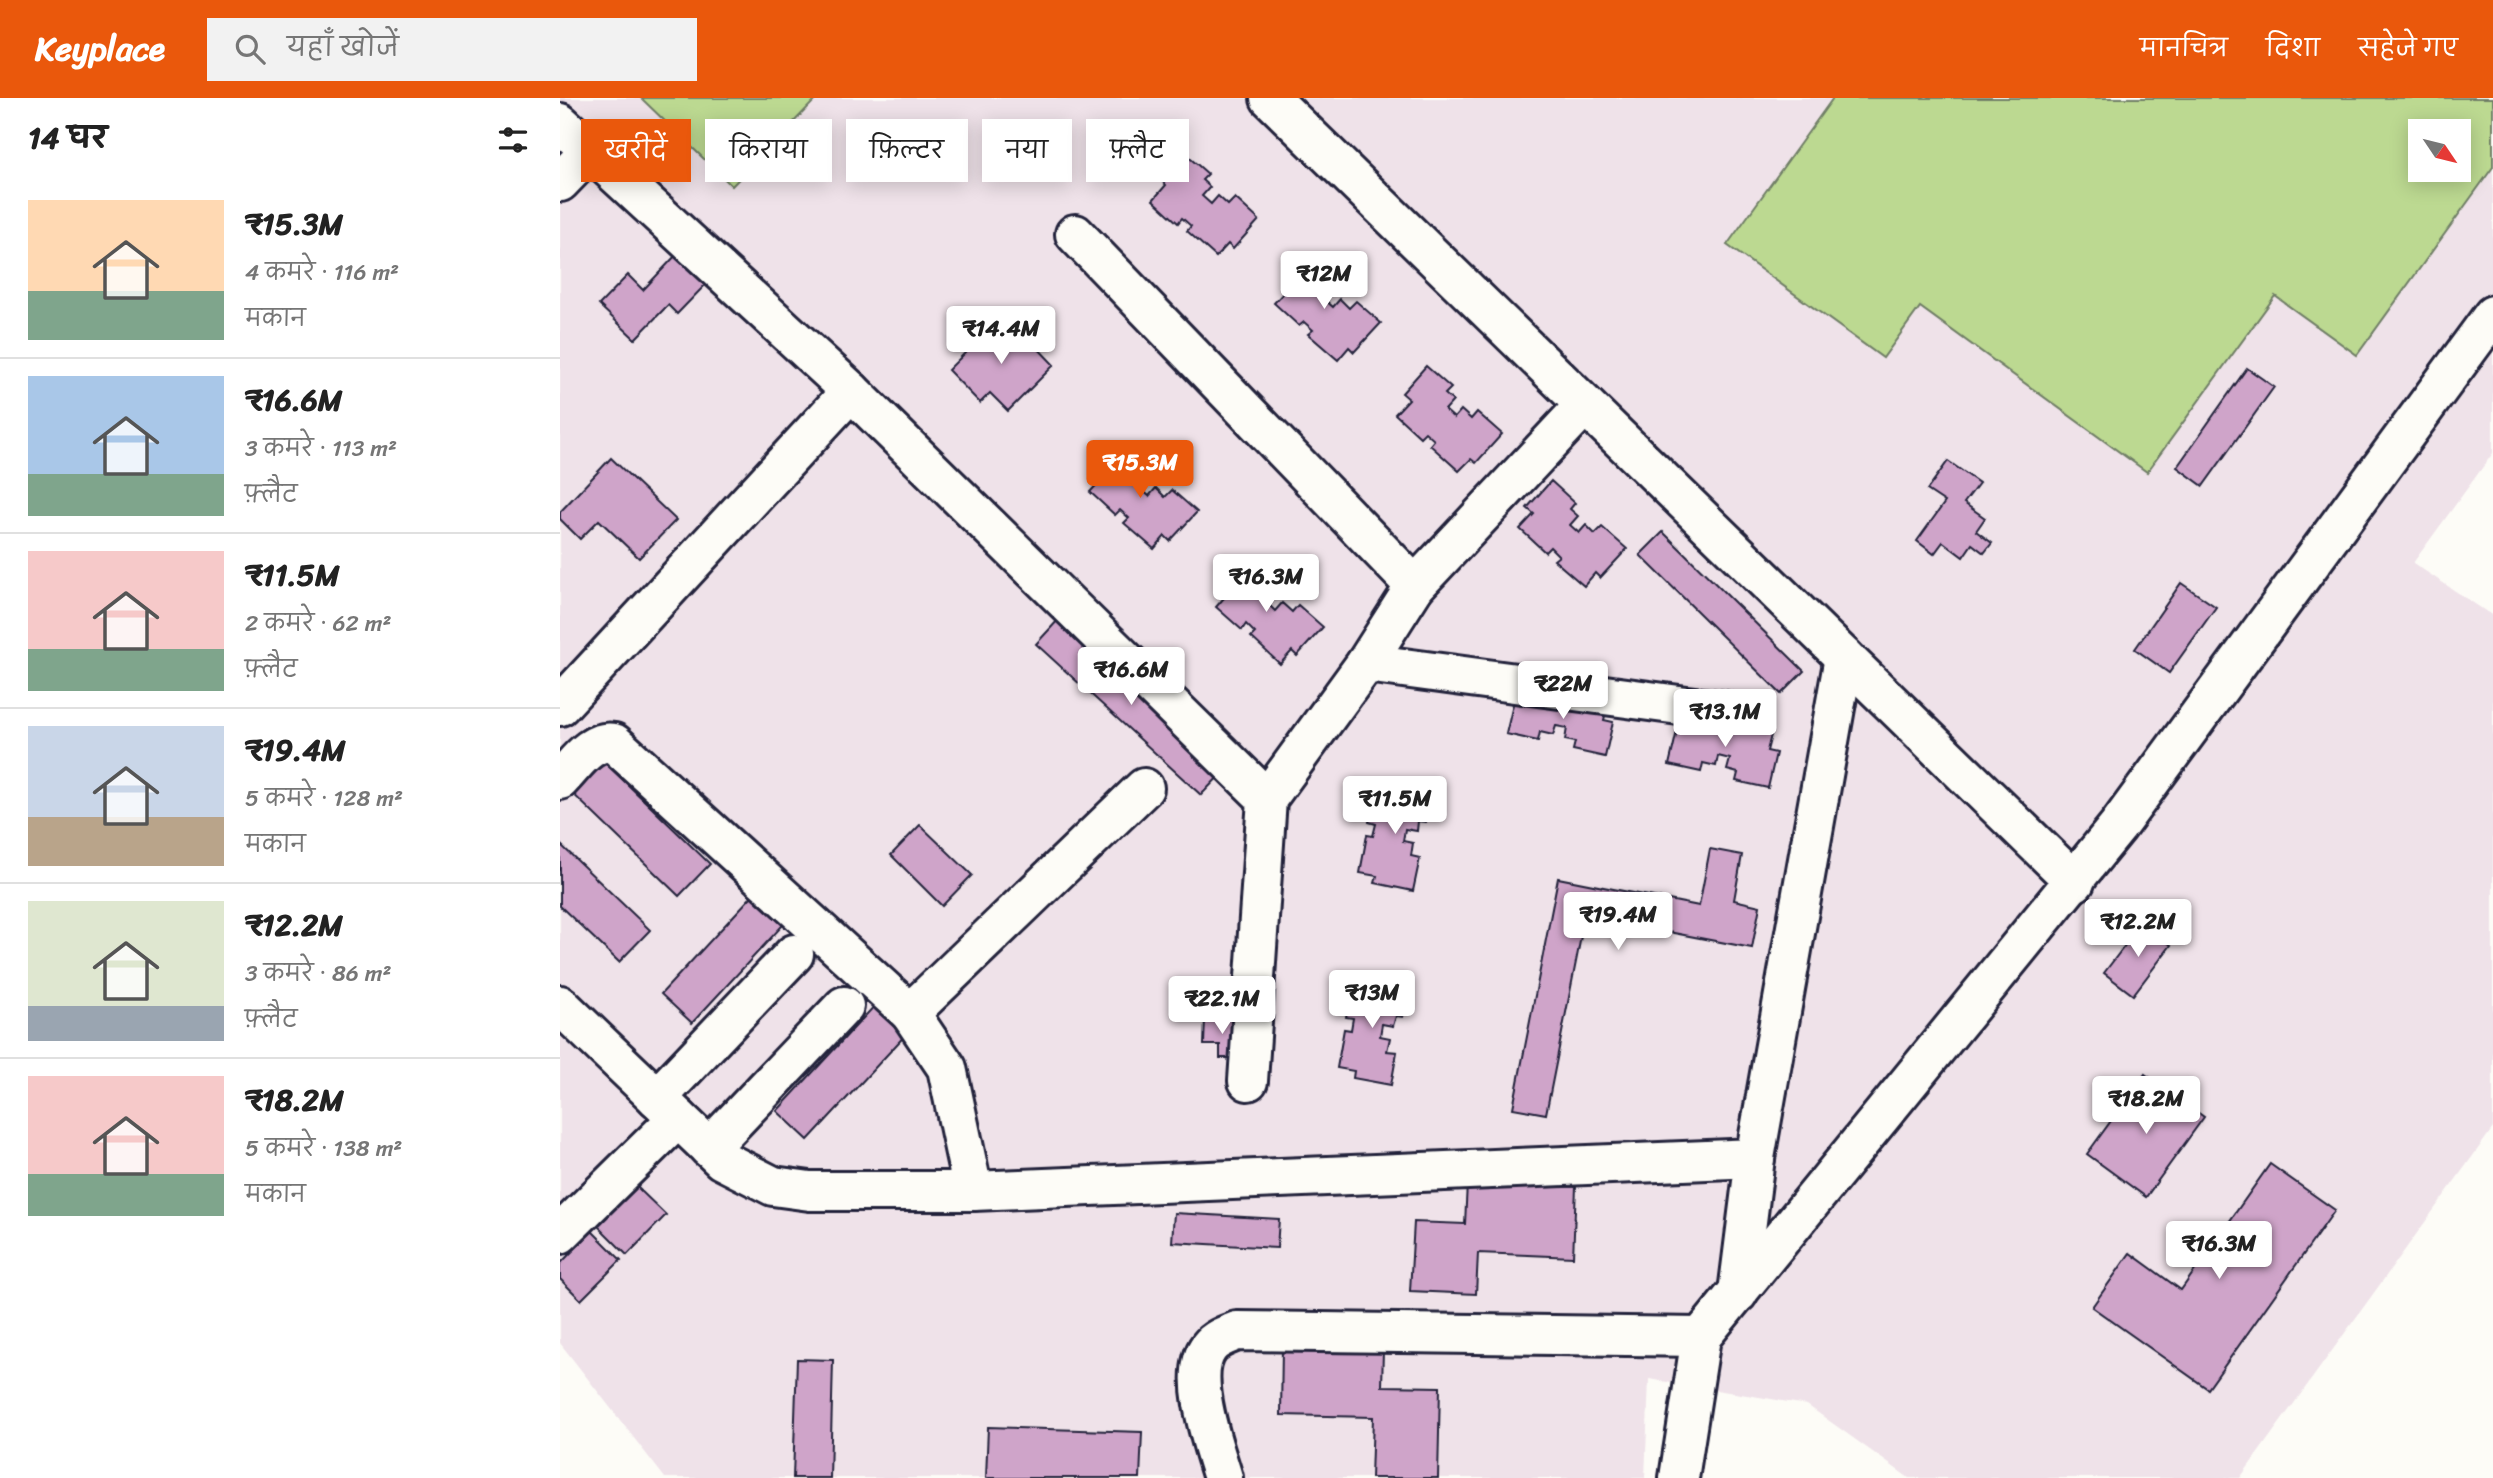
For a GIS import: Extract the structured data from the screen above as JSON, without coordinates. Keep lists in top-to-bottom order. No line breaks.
{"north":"bottom right","page":{"header":"Keyplace","search":"यहाँ खोजें","nav":["मानचित्र","दिशा","सहेजे गए"],"heading":"14 घर","chip":["खरीदें","किराया","फ़िल्टर","नया","फ़्लैट"],"list":[{"name":"₹15.3M","note":"4 कमरे · 116 m² · मकान"},{"name":"₹16.6M","note":"3 कमरे · 113 m² · फ़्लैट"},{"name":"₹11.5M","note":"2 कमरे · 62 m² · फ़्लैट"},{"name":"₹19.4M","note":"5 कमरे · 128 m² · मकान"},{"name":"₹12.2M","note":"3 कमरे · 86 m² · फ़्लैट"},{"name":"₹18.2M","note":"5 कमरे · 138 m² · मकान"}],"price":["₹12M","₹14.4M","₹15.3M","₹16.3M","₹16.6M","₹22M","₹13.1M","₹11.5M","₹19.4M","₹12.2M","₹13M","₹22.1M","₹18.2M","₹16.3M"]}}
